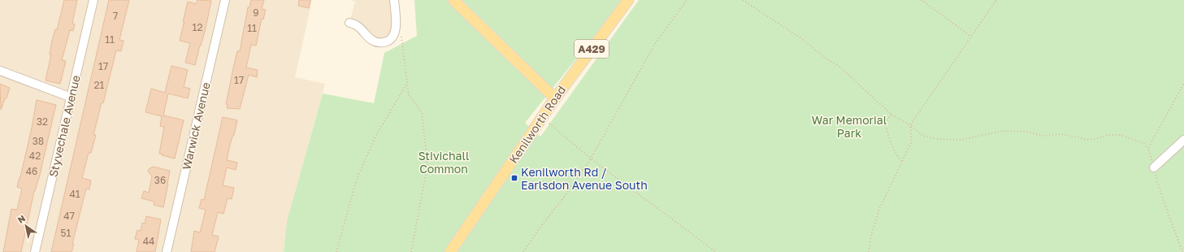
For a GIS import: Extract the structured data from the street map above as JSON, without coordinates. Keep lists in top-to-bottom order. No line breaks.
{"streets":{"main road":["A429","Kenilworth Road"],"street":["Styvechale Avenue","Warwick Avenue"]},"parks":["War Memorial Park","Stivichall Common"],"places":{"transit":["Kenilworth Rd / Earlsdon Avenue South"]},"house_numbers":["9","7","12","11","11","17","17","21","32","38","42","46","36","41","47","51","44"],"north":"top left"}
